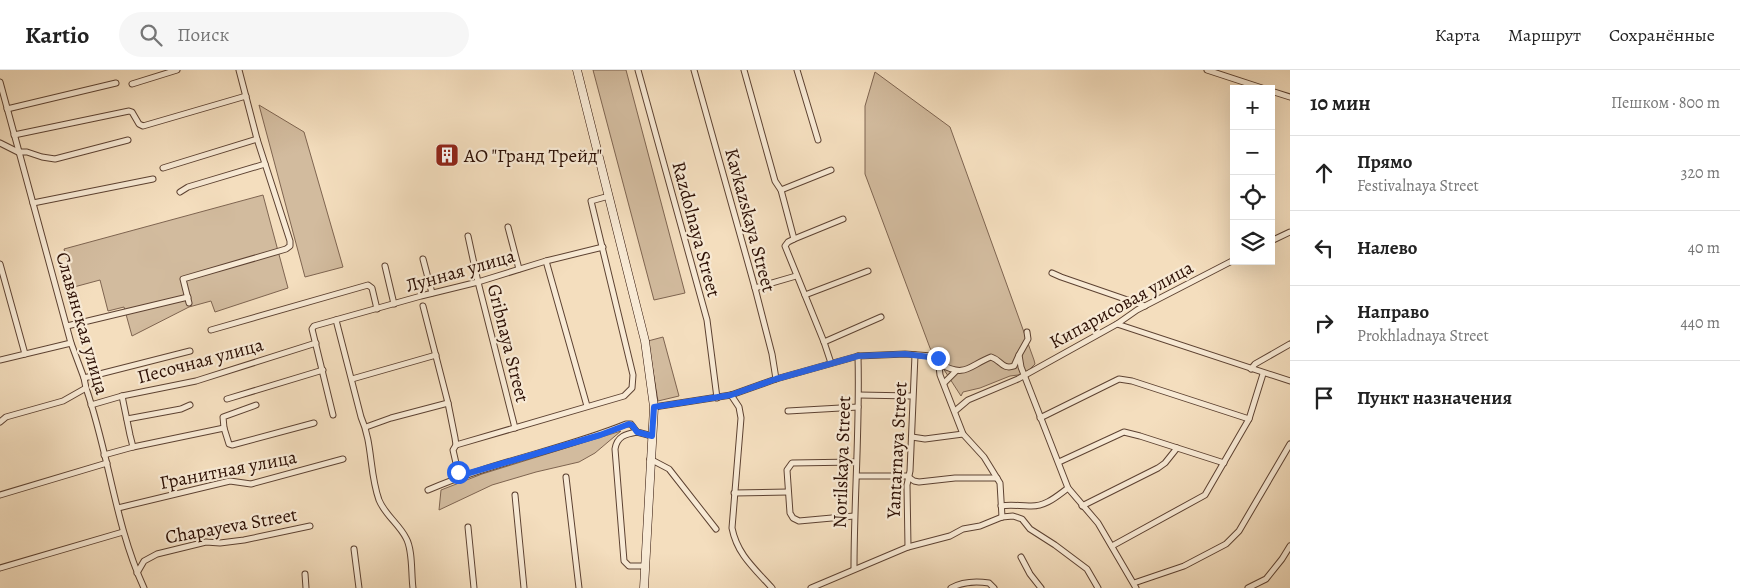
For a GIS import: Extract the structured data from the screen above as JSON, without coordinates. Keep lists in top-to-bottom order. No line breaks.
{"streets":{"street":["Kavkazskaya Street","Razdolnaya Street","Лунная улица","Кипарисовая улица","Славянская улица","Gribnaya Street","Песочная улица","Yantarnaya Street","Norilskaya Street","Гранитная улица","Chapayeva Street"]},"crossings":[["Лунная улица","Gribnaya Street"],["Лунная улица","Песочная улица"],["Славянская улица","Песочная улица"],["Славянская улица","Гранитная улица"],["Славянская улица","Chapayeva Street"]],"places":{"building":["АО \"Гранд Трейд\""]},"page":{"header":"Kartio","search":"Поиск","nav":["Карта","Маршрут","Сохранённые"],"heading":["10 мин","Пешком · 800 m"],"map_buttons":["+","−"],"list":[["Прямо","Festivalnaya Street","320 m"],["Налево","40 m"],["Направо","Prokhladnaya Street","440 m"],"Пункт назначения"]}}
